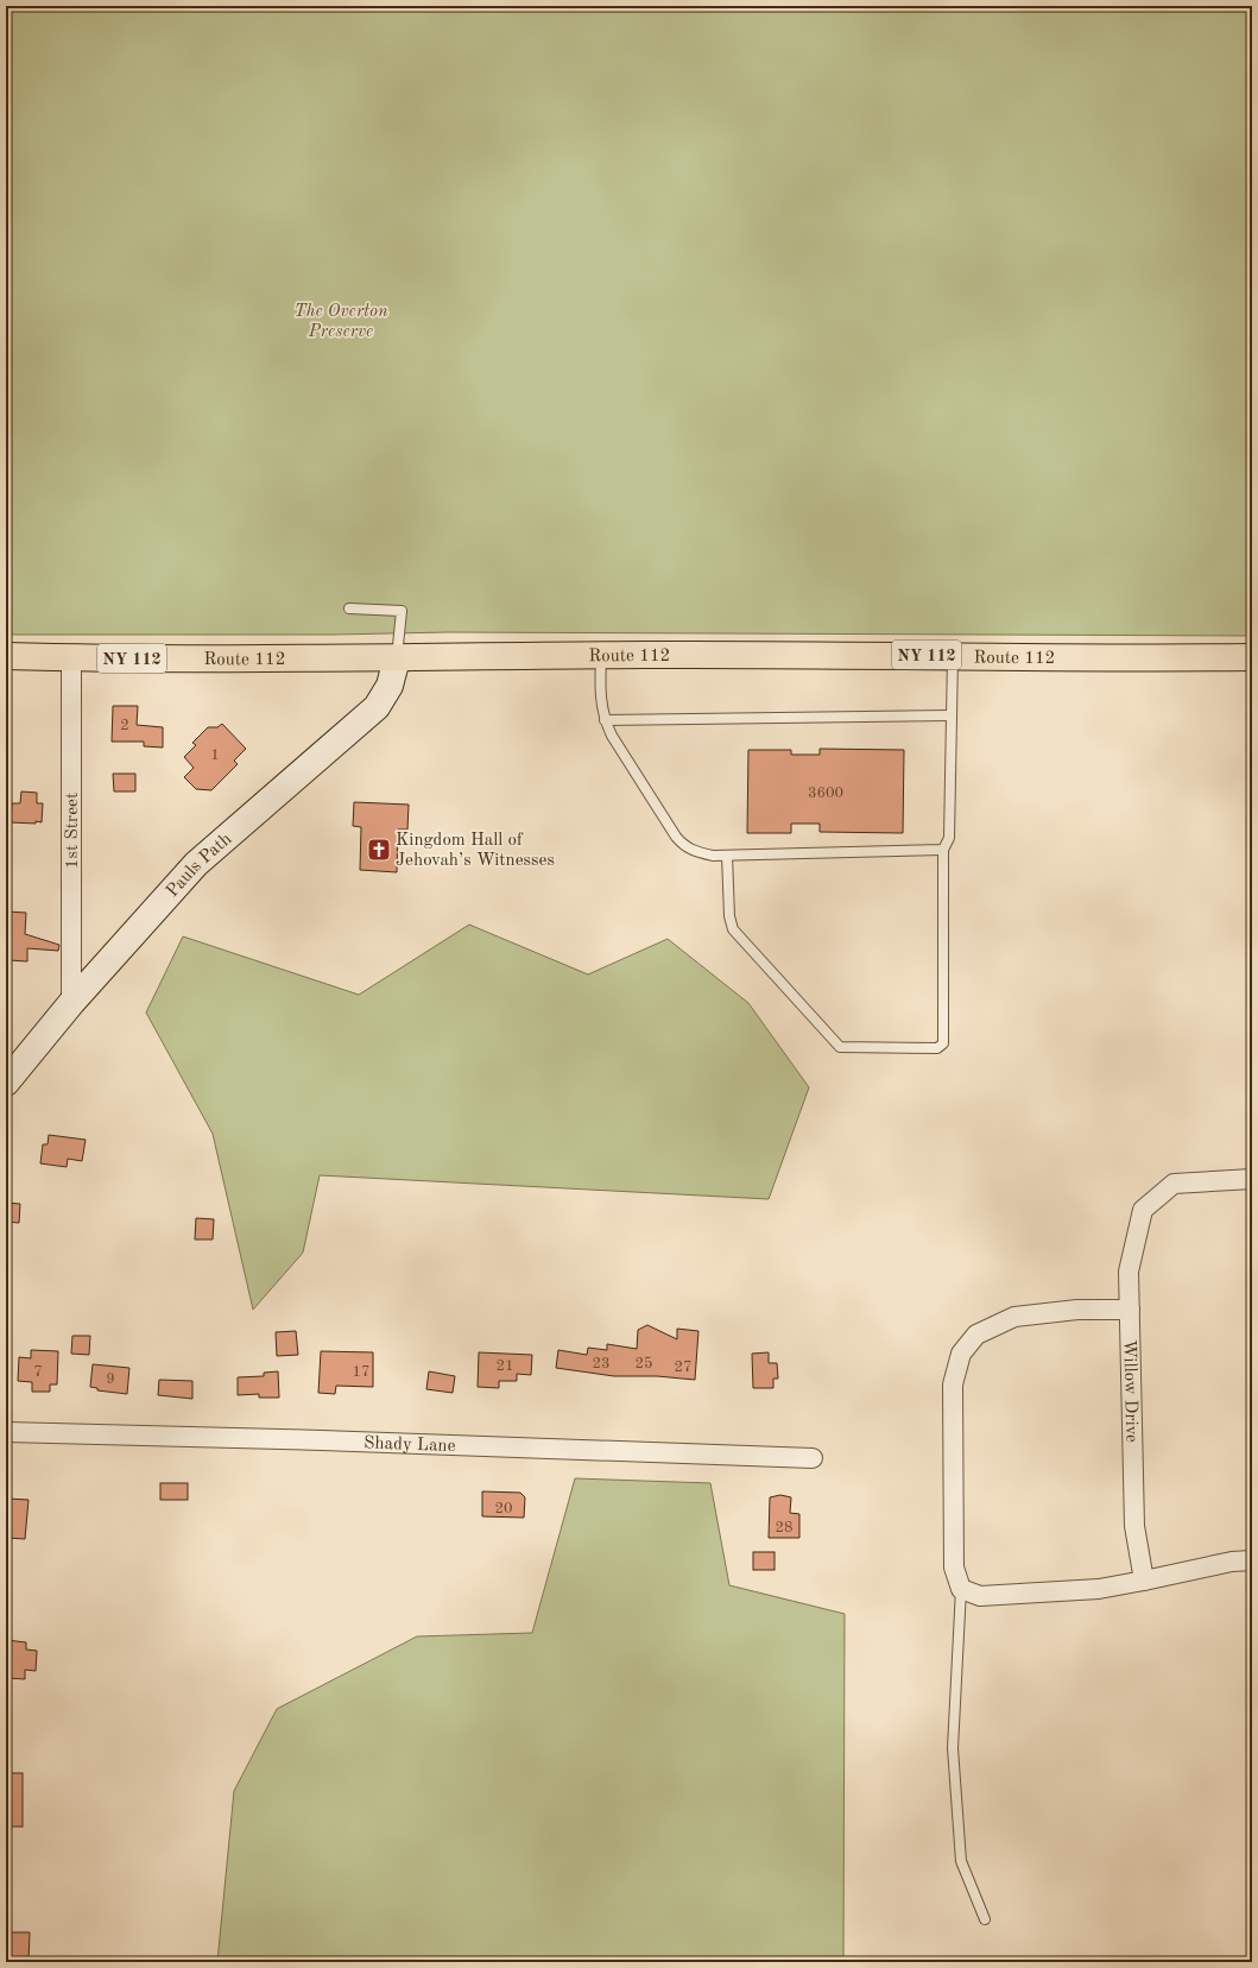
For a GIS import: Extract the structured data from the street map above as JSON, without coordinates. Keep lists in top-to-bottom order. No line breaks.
{"streets":{"main road":["Route 112","NY 112"],"street":["1st Street","Pauls Path","Willow Drive","Shady Lane"]},"crossings":[["Route 112","1st Street"],["Route 112","Pauls Path"],["1st Street","Pauls Path"]],"parks":["The Overton Preserve"],"places":{"church":["Kingdom Hall of Jehovah’s Witnesses"]},"house_numbers":["2","1","3600","23","25","21","27","7","17","9","20","28"]}
